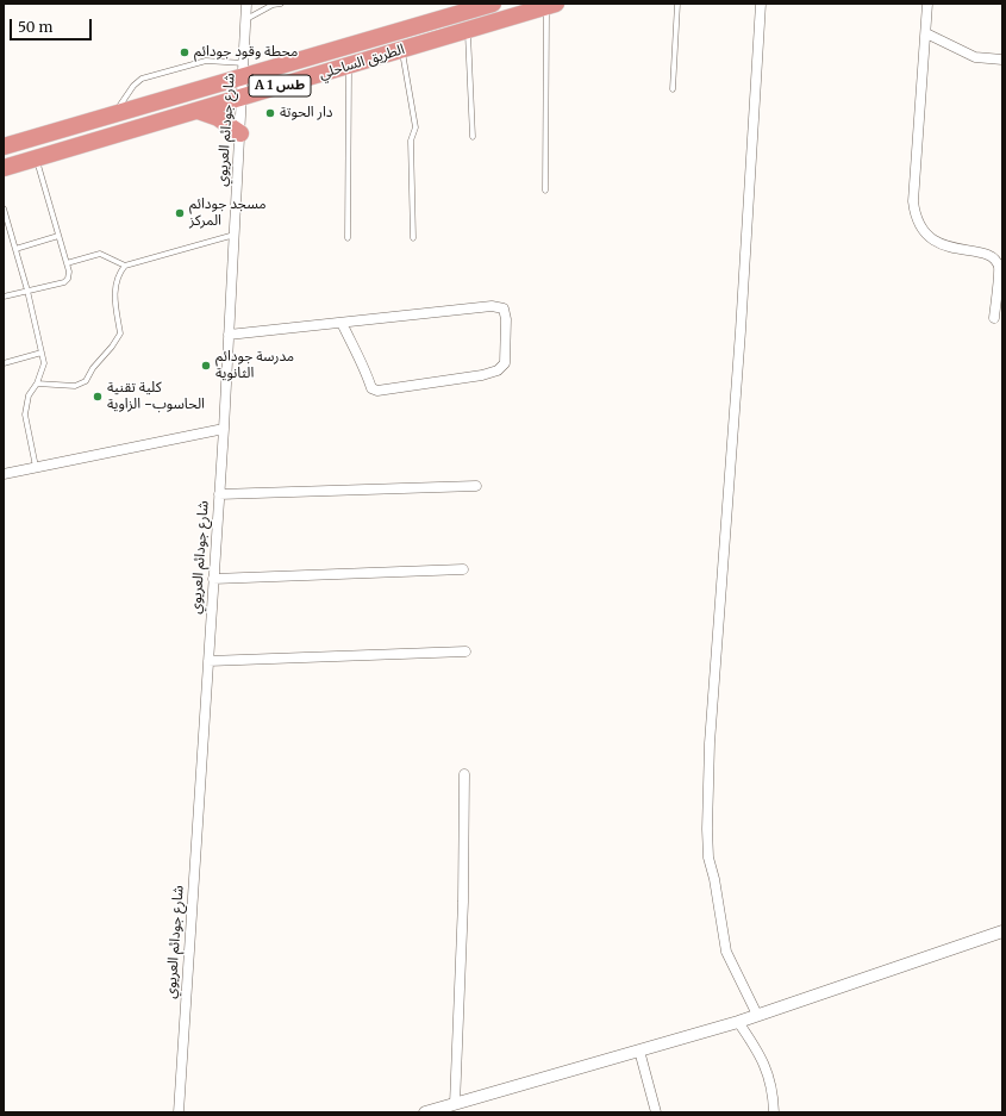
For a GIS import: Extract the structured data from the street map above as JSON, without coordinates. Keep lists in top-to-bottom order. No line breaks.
{"streets":{"highway":["الطريق الساحلي","A 1 طس"],"street":["شارع جودائم العريوي"]},"crossings":[["الطريق الساحلي","شارع جودائم العريوي"]],"places":["محطة وقود جودائم","دار الحوتة","مسجد جودائم المركز","مدرسة جودائم الثانوية","كلية تقنية الحاسوب- الزاوية"],"scale_bar":"50 m"}
